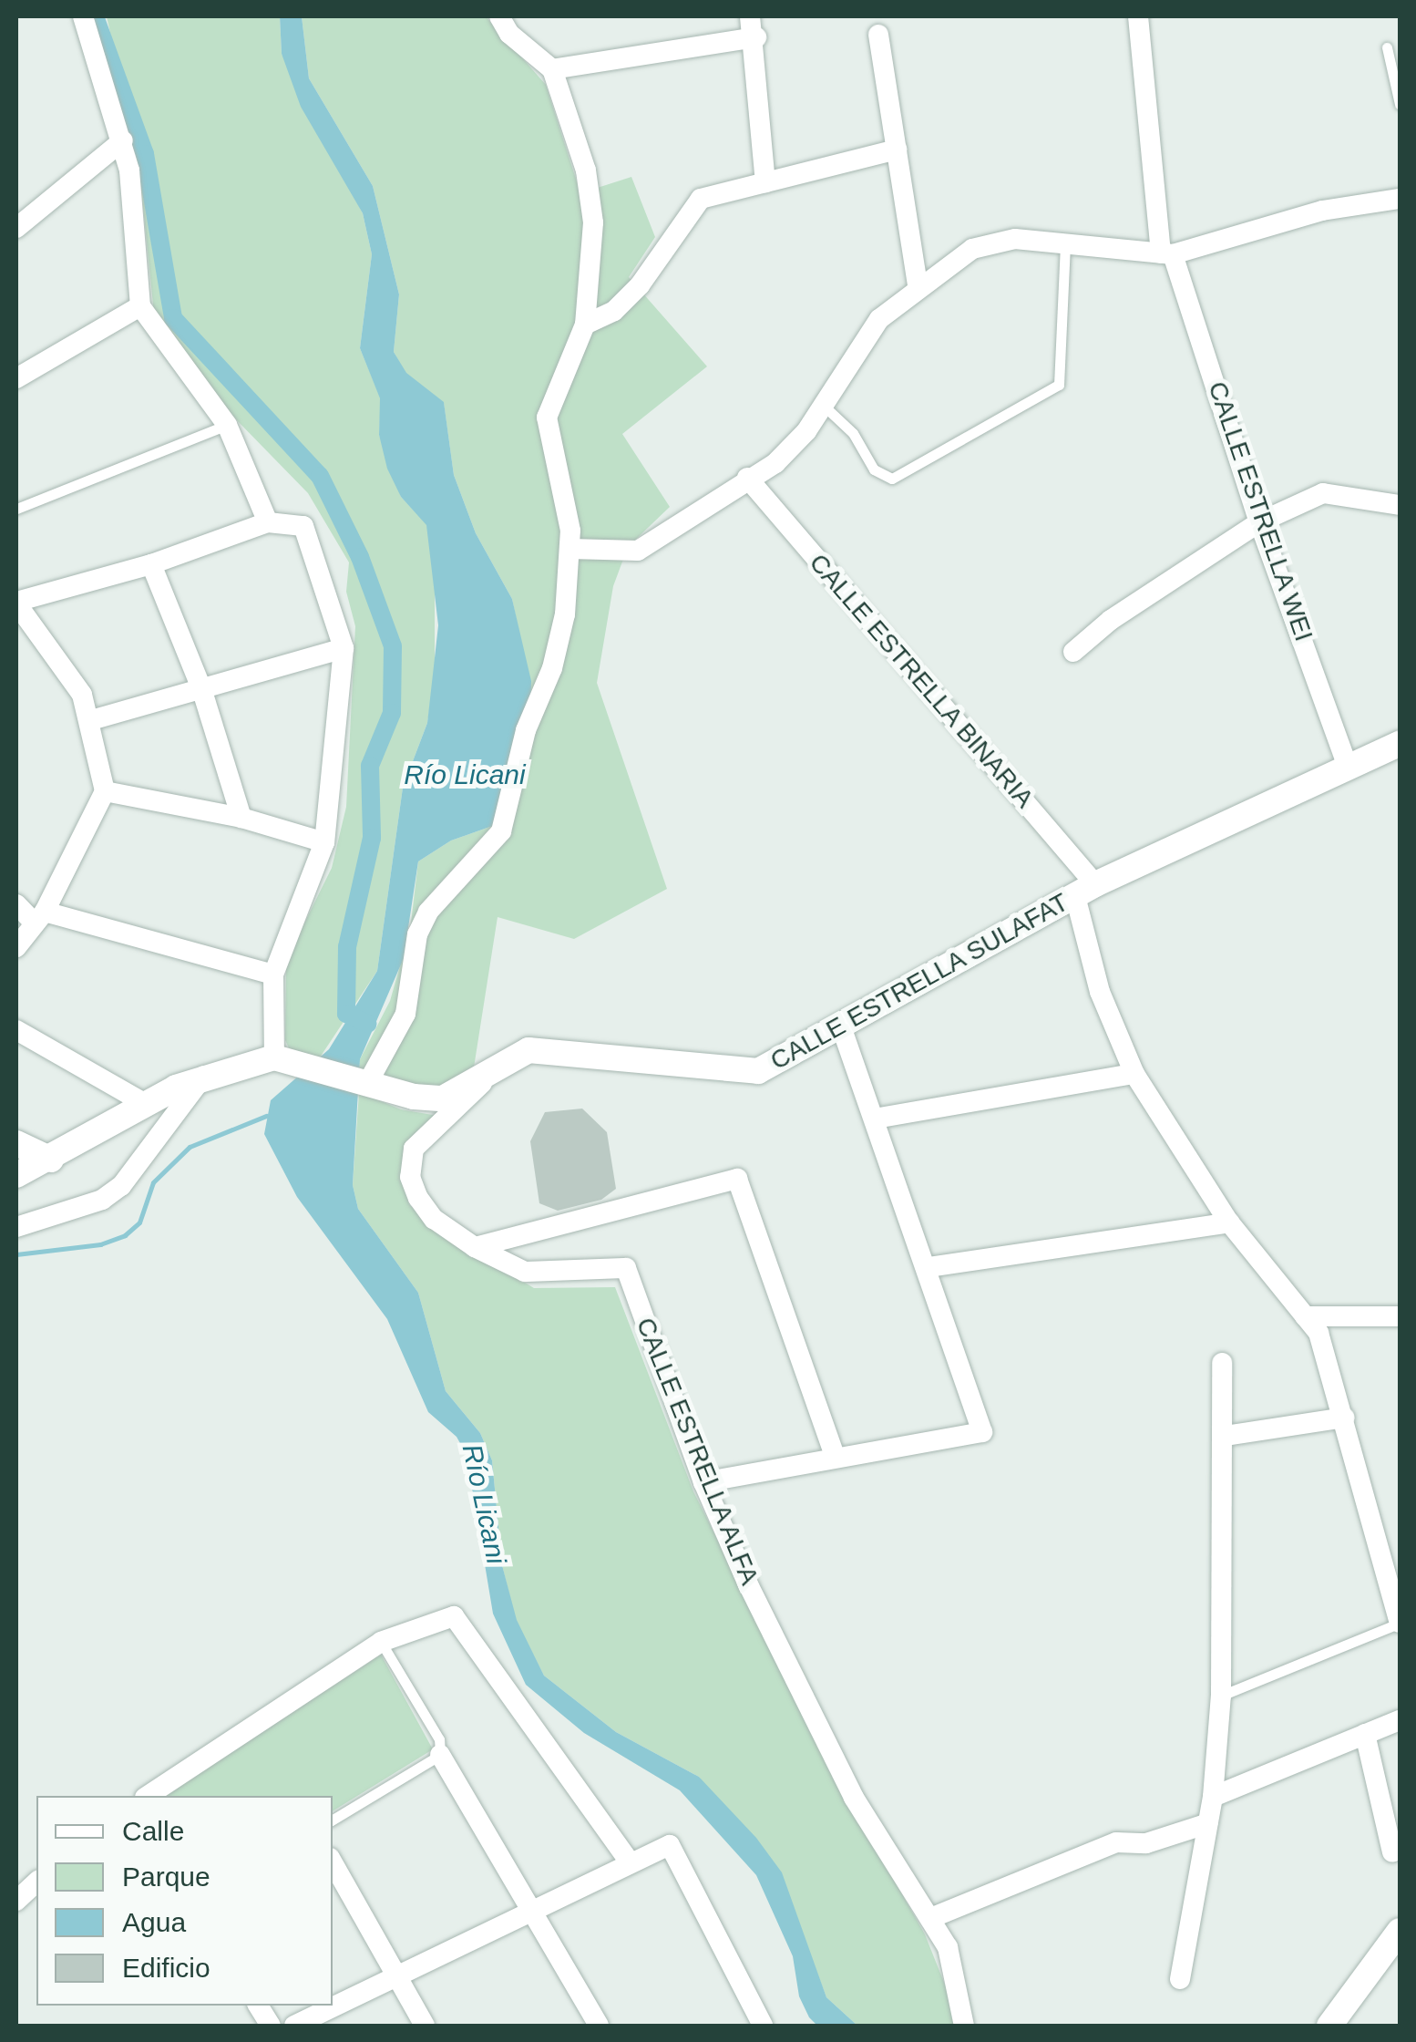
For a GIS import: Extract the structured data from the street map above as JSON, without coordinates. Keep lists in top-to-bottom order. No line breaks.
{"streets":{"street":["CALLE ESTRELLA WEI","CALLE ESTRELLA BINARIA","CALLE ESTRELLA SULAFAT","CALLE ESTRELLA ALFA"]},"crossings":[["CALLE ESTRELLA WEI","CALLE ESTRELLA SULAFAT"],["CALLE ESTRELLA BINARIA","CALLE ESTRELLA SULAFAT"],["CALLE ESTRELLA SULAFAT","CALLE ESTRELLA ALFA"]],"water":["Río Licani"],"legend":["Calle","Parque","Agua","Edificio"]}
